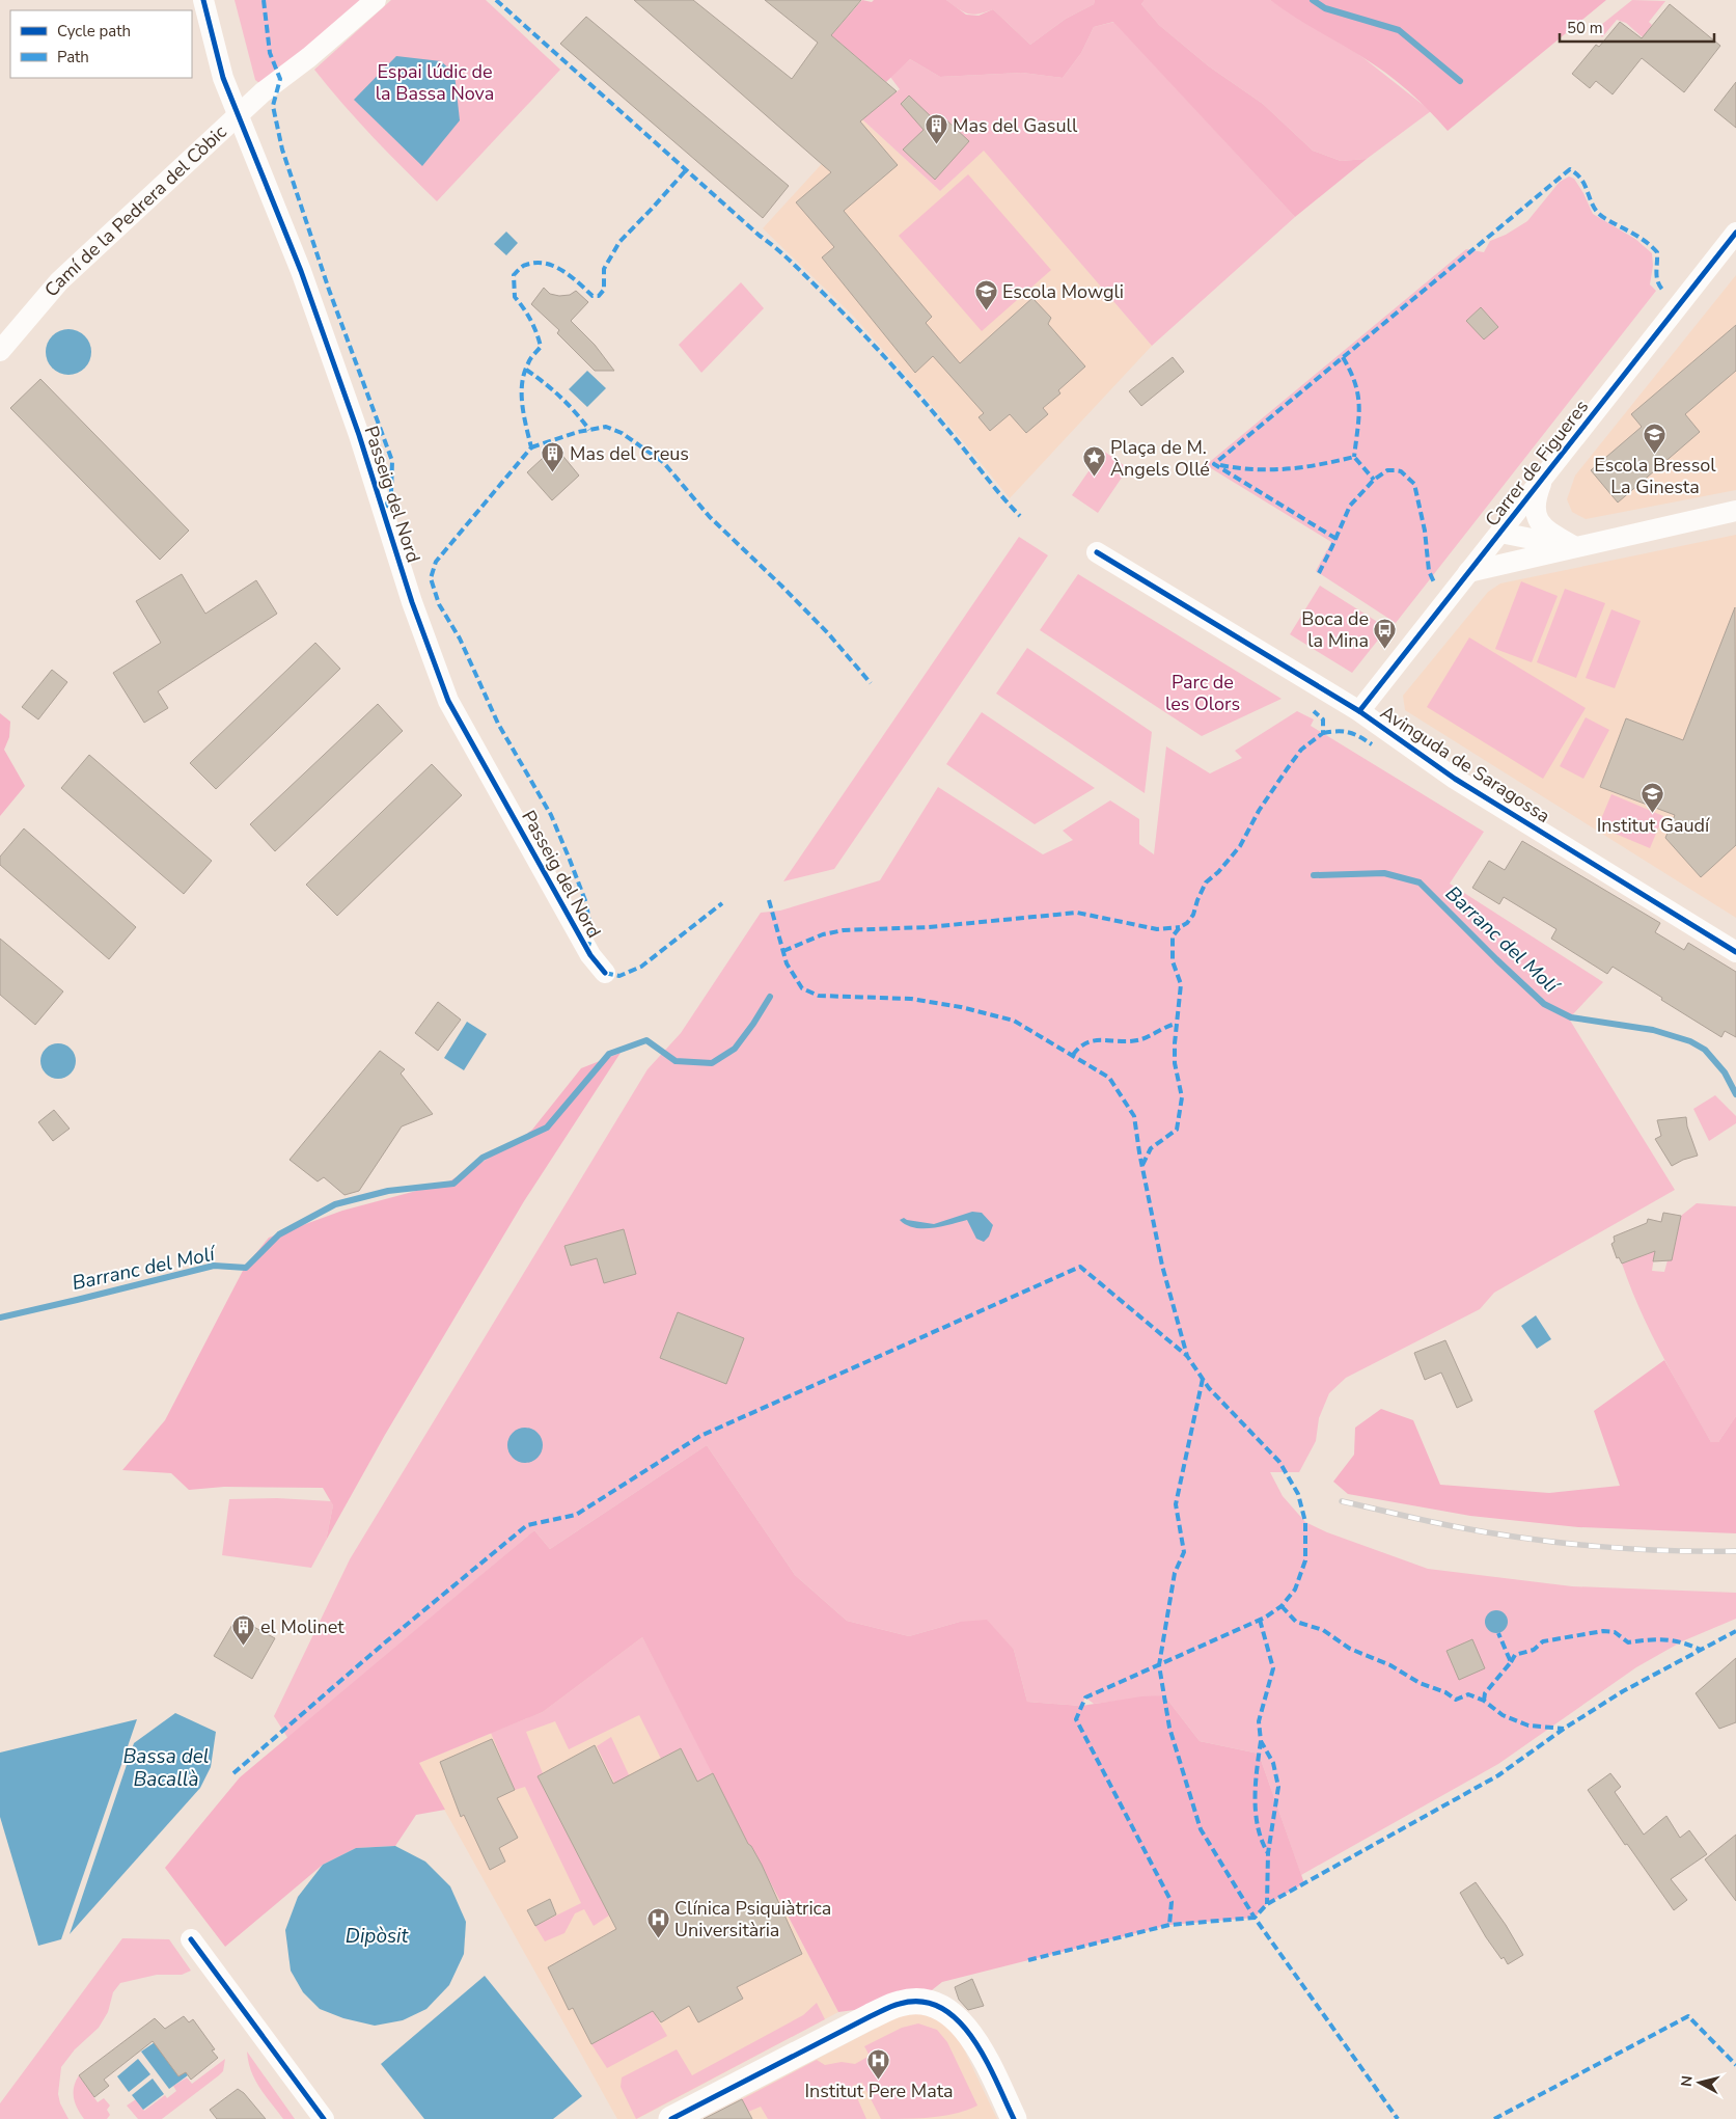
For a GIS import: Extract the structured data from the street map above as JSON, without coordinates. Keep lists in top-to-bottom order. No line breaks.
{"streets":{"street":["Camí de la Pedrera del Còbic","Carrer de Figueres","Passeig del Nord","Avinguda de Saragossa"]},"crossings":[["Camí de la Pedrera del Còbic","Passeig del Nord"],["Carrer de Figueres","Avinguda de Saragossa"]],"water":["Barranc del Molí","Bassa del Bacallà","Dipòsit"],"parks":["Espai lúdic de la Bassa Nova","Parc de les Olors"],"places":{"building":["Mas del Gasull","Mas del Creus","el Molinet"],"school or university":["Escola Mowgli","Escola Bressol La Ginesta","Institut Gaudí"],"place":["Plaça de M. Àngels Ollé"],"bus stop":["Boca de la Mina"],"hospital":["Clínica Psiquiàtrica Universitària","Institut Pere Mata"]},"legend":["Cycle path","Path"],"scale_bar":"50 m","north":"left"}
